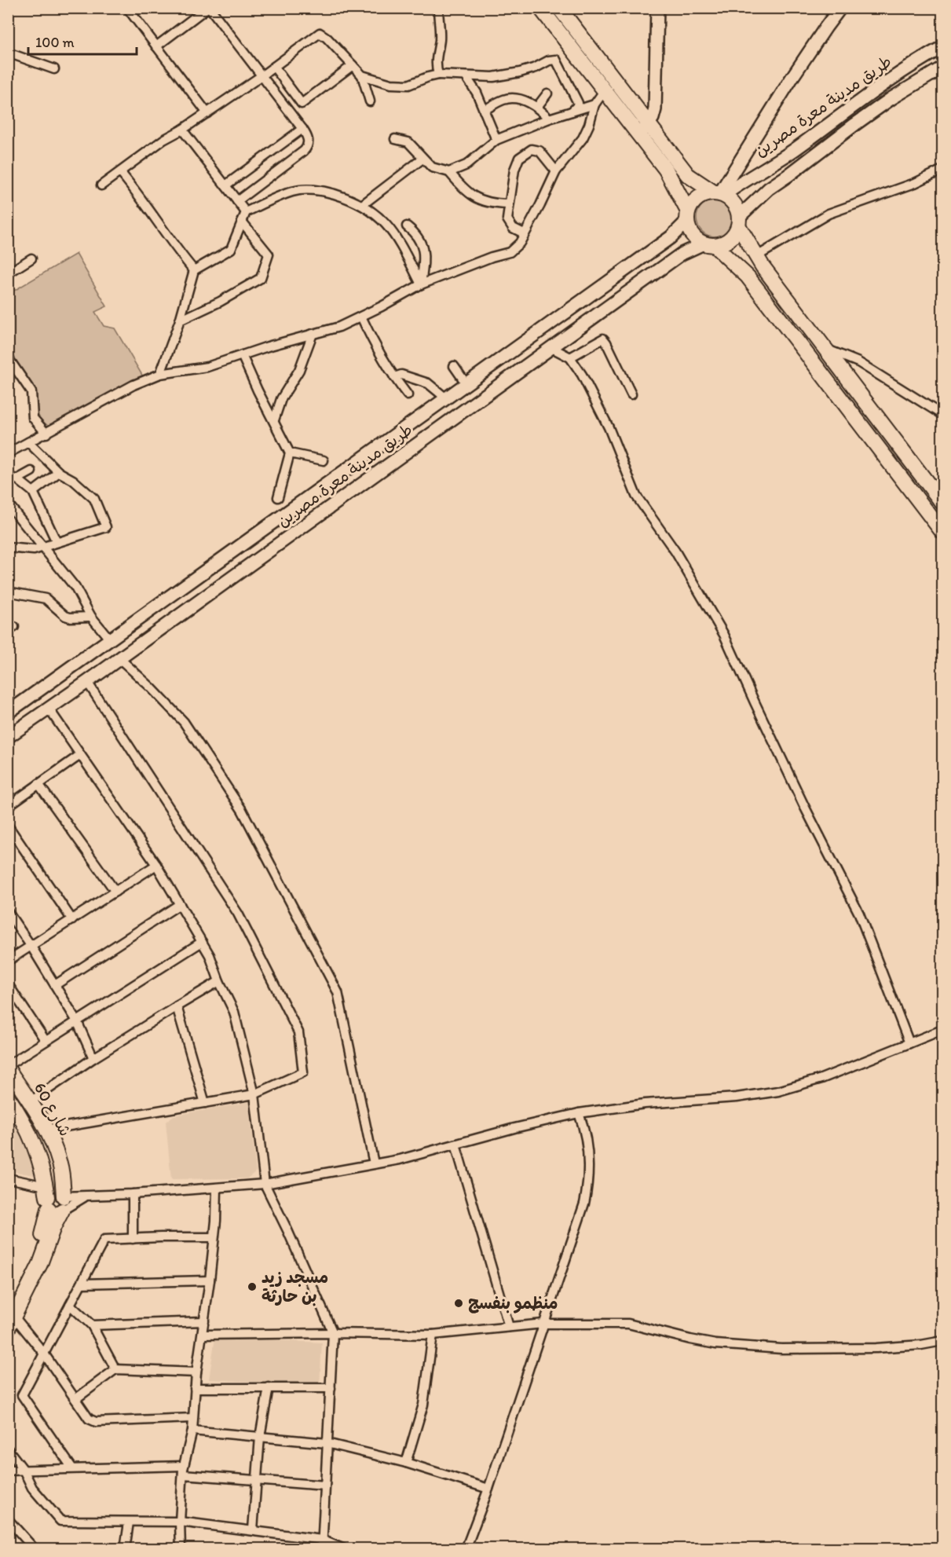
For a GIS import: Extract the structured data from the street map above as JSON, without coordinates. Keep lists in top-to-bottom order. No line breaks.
{"streets":{"main road":["طريق مدينة معرة مصرين","شارع 60"]},"places":["مسجد زيد بن حارثة","منظمو بنفسج"],"scale_bar":"100 m"}
